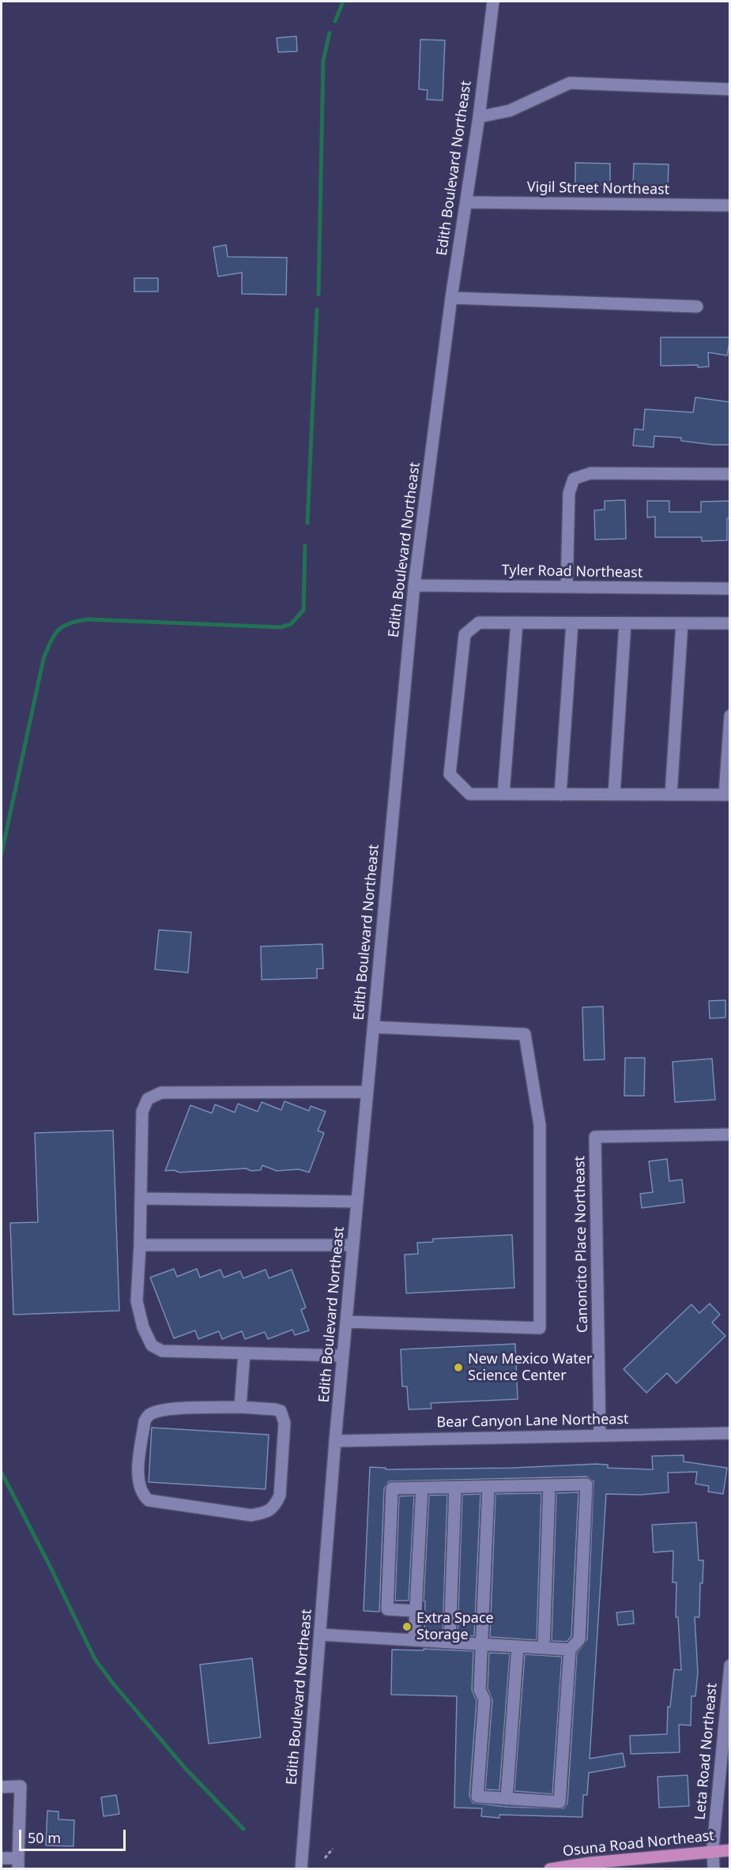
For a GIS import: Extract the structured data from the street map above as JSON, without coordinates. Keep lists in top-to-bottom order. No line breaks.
{"streets":{"main road":["Osuna Road Northeast"],"street":["Edith Boulevard Northeast","Vigil Street Northeast","Tyler Road Northeast","Canoncito Place Northeast","Bear Canyon Lane Northeast","Leta Road Northeast"]},"crossings":[["Edith Boulevard Northeast","Vigil Street Northeast"],["Edith Boulevard Northeast","Tyler Road Northeast"],["Edith Boulevard Northeast","Bear Canyon Lane Northeast"],["Canoncito Place Northeast","Bear Canyon Lane Northeast"],["Leta Road Northeast","Osuna Road Northeast"]],"places":["New Mexico Water Science Center","Extra Space Storage"],"scale_bar":"50 m"}
